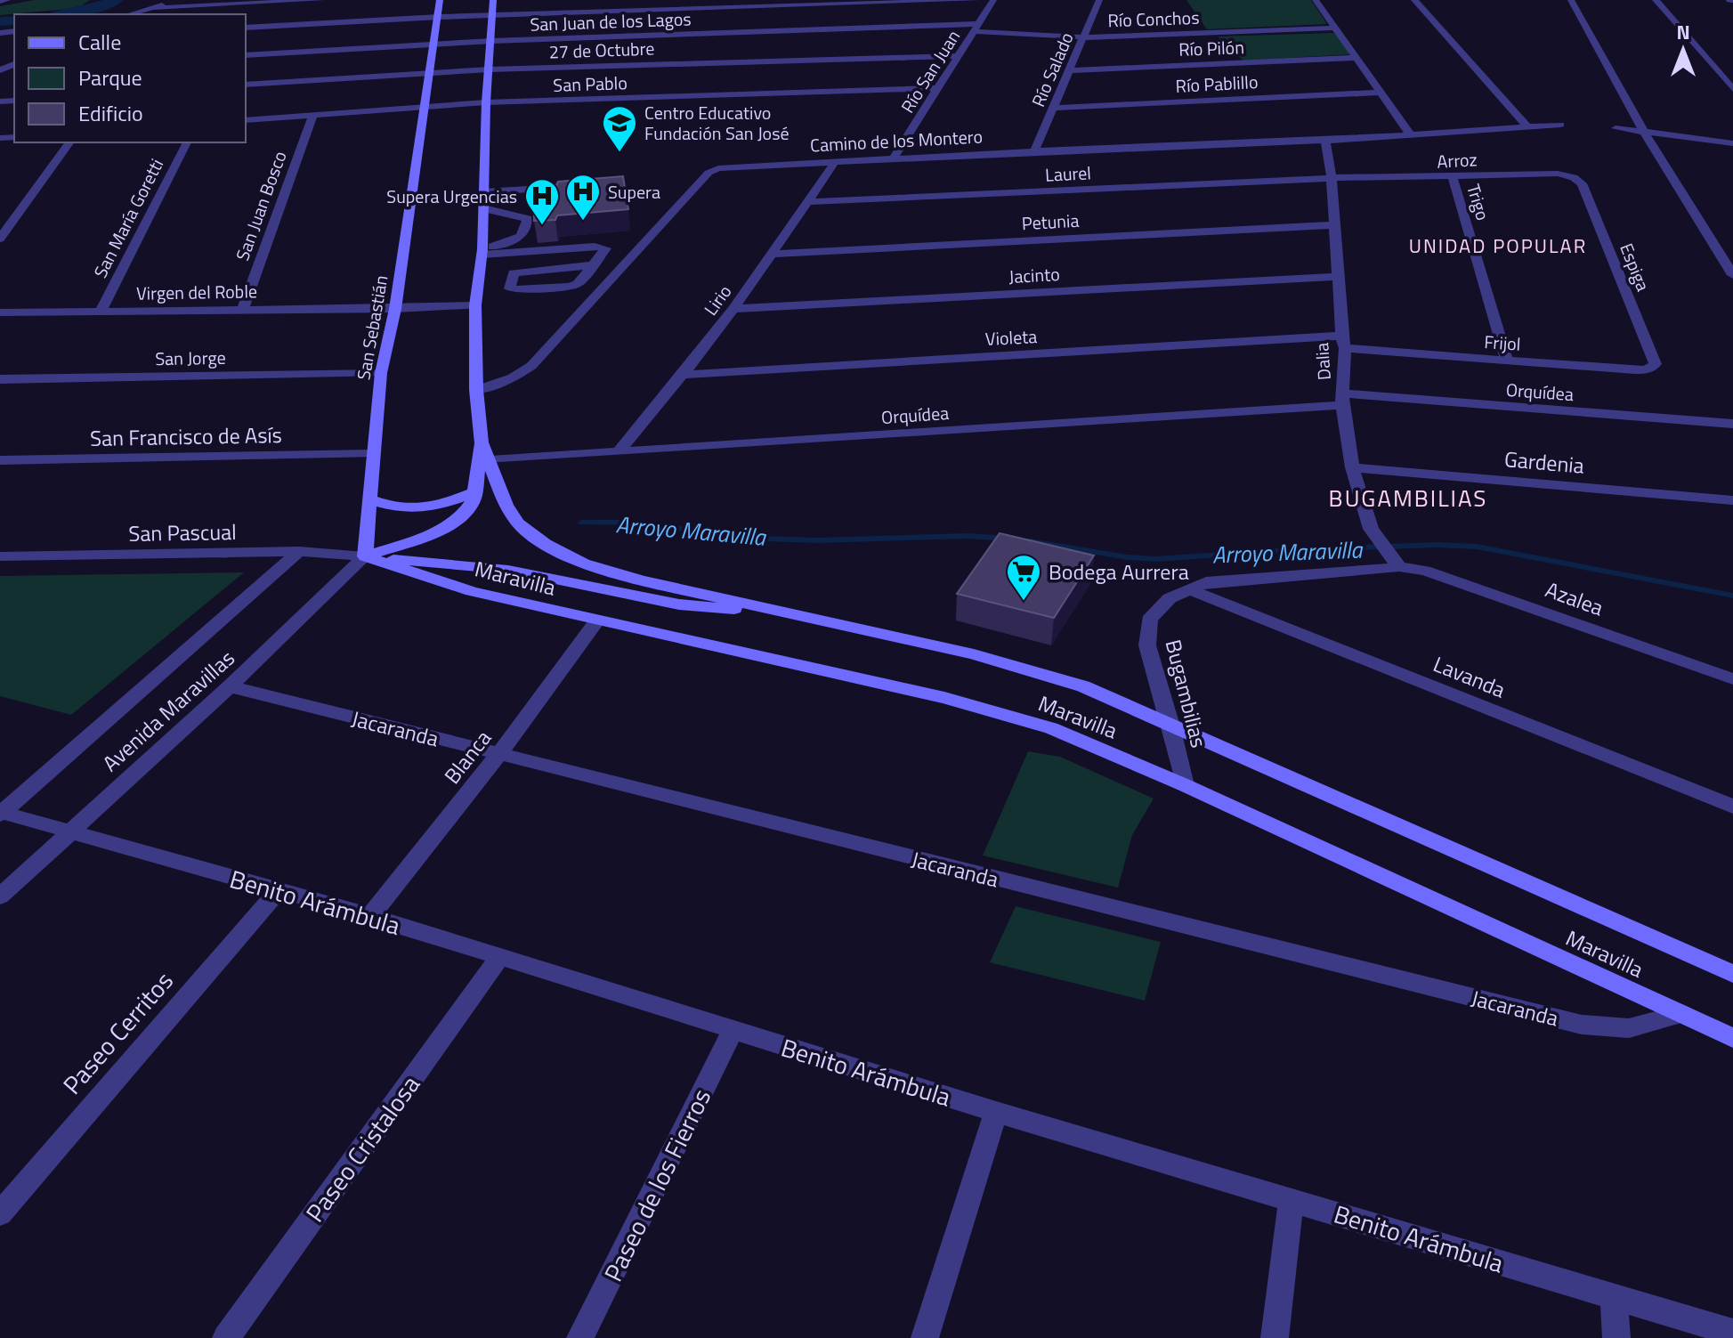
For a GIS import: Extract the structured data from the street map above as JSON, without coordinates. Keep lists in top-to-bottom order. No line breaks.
{"streets":{"main road":["San Sebastián","Maravilla"],"street":["Río Conchos","San Juan de los Lagos","Río Pilón","27 de Octubre","Río Salado","Río San Juan","San Pablo","Río Pablillo","Camino de los Montero","Arroz","Laurel","Trigo","San Juan Bosco","San María Goretti","Petunia","Espiga","Jacinto","Virgen del Roble","Lirio","Violeta","Frijol","San Jorge","Dalia","Orquídea","San Francisco de Asís","Gardenia","San Pascual","Azalea","Lavanda","Bugambilias","Avenida Maravillas","Jacaranda","Blanca","Benito Arámbula","Paseo Cerritos","Paseo Cristalosa","Paseo de los Fierros"]},"crossings":[["Río Conchos","San Juan de los Lagos"],["Río Conchos","Río Salado"],["Río Conchos","Río San Juan"],["San Juan de los Lagos","Río San Juan"],["San Juan de los Lagos","San Sebastián"],["Río Pilón","Río Salado"],["27 de Octubre","Río San Juan"],["27 de Octubre","San Sebastián"],["Río Salado","Río Pablillo"],["Río Salado","Camino de los Montero"],["Río San Juan","San Pablo"],["Río San Juan","Camino de los Montero"],["San Pablo","San Juan Bosco"],["San Pablo","San Sebastián"],["Camino de los Montero","Lirio"],["Camino de los Montero","Dalia"],["Arroz","Laurel"],["Arroz","Trigo"],["Arroz","Espiga"],["Arroz","Dalia"],["Laurel","Lirio"],["Laurel","Dalia"],["Trigo","Frijol"],["San Juan Bosco","Virgen del Roble"],["San María Goretti","Virgen del Roble"],["Petunia","Lirio"],["Petunia","Dalia"],["Espiga","Frijol"],["Jacinto","Lirio"],["Jacinto","Dalia"],["Virgen del Roble","San Sebastián"],["Lirio","Violeta"],["Lirio","Orquídea"],["San Sebastián","San Jorge"],["San Sebastián","San Francisco de Asís"],["San Sebastián","San Pascual"],["San Sebastián","Maravilla"],["San Sebastián","Avenida Maravillas"],["Violeta","Frijol"],["Violeta","Dalia"],["Frijol","Dalia"],["Dalia","Orquídea"],["Dalia","Gardenia"],["Dalia","Azalea"],["Dalia","Bugambilias"],["Orquídea","Maravilla"],["San Pascual","Maravilla"],["San Pascual","Avenida Maravillas"],["Maravilla","Bugambilias"],["Maravilla","Avenida Maravillas"],["Maravilla","Jacaranda"],["Maravilla","Blanca"],["Azalea","Bugambilias"],["Lavanda","Bugambilias"],["Avenida Maravillas","Jacaranda"],["Avenida Maravillas","Benito Arámbula"],["Jacaranda","Blanca"],["Blanca","Benito Arámbula"],["Benito Arámbula","Paseo Cerritos"],["Benito Arámbula","Paseo Cristalosa"],["Benito Arámbula","Paseo de los Fierros"]],"districts":["UNIDAD POPULAR","BUGAMBILIAS"],"water":["Arroyo Maravilla"],"places":{"school or university":["Centro Educativo Fundación San José"],"hospital":["Supera","Supera Urgencias"],"supermarket":["Bodega Aurrera"]},"legend":["Calle","Parque","Edificio"],"north":"top"}
